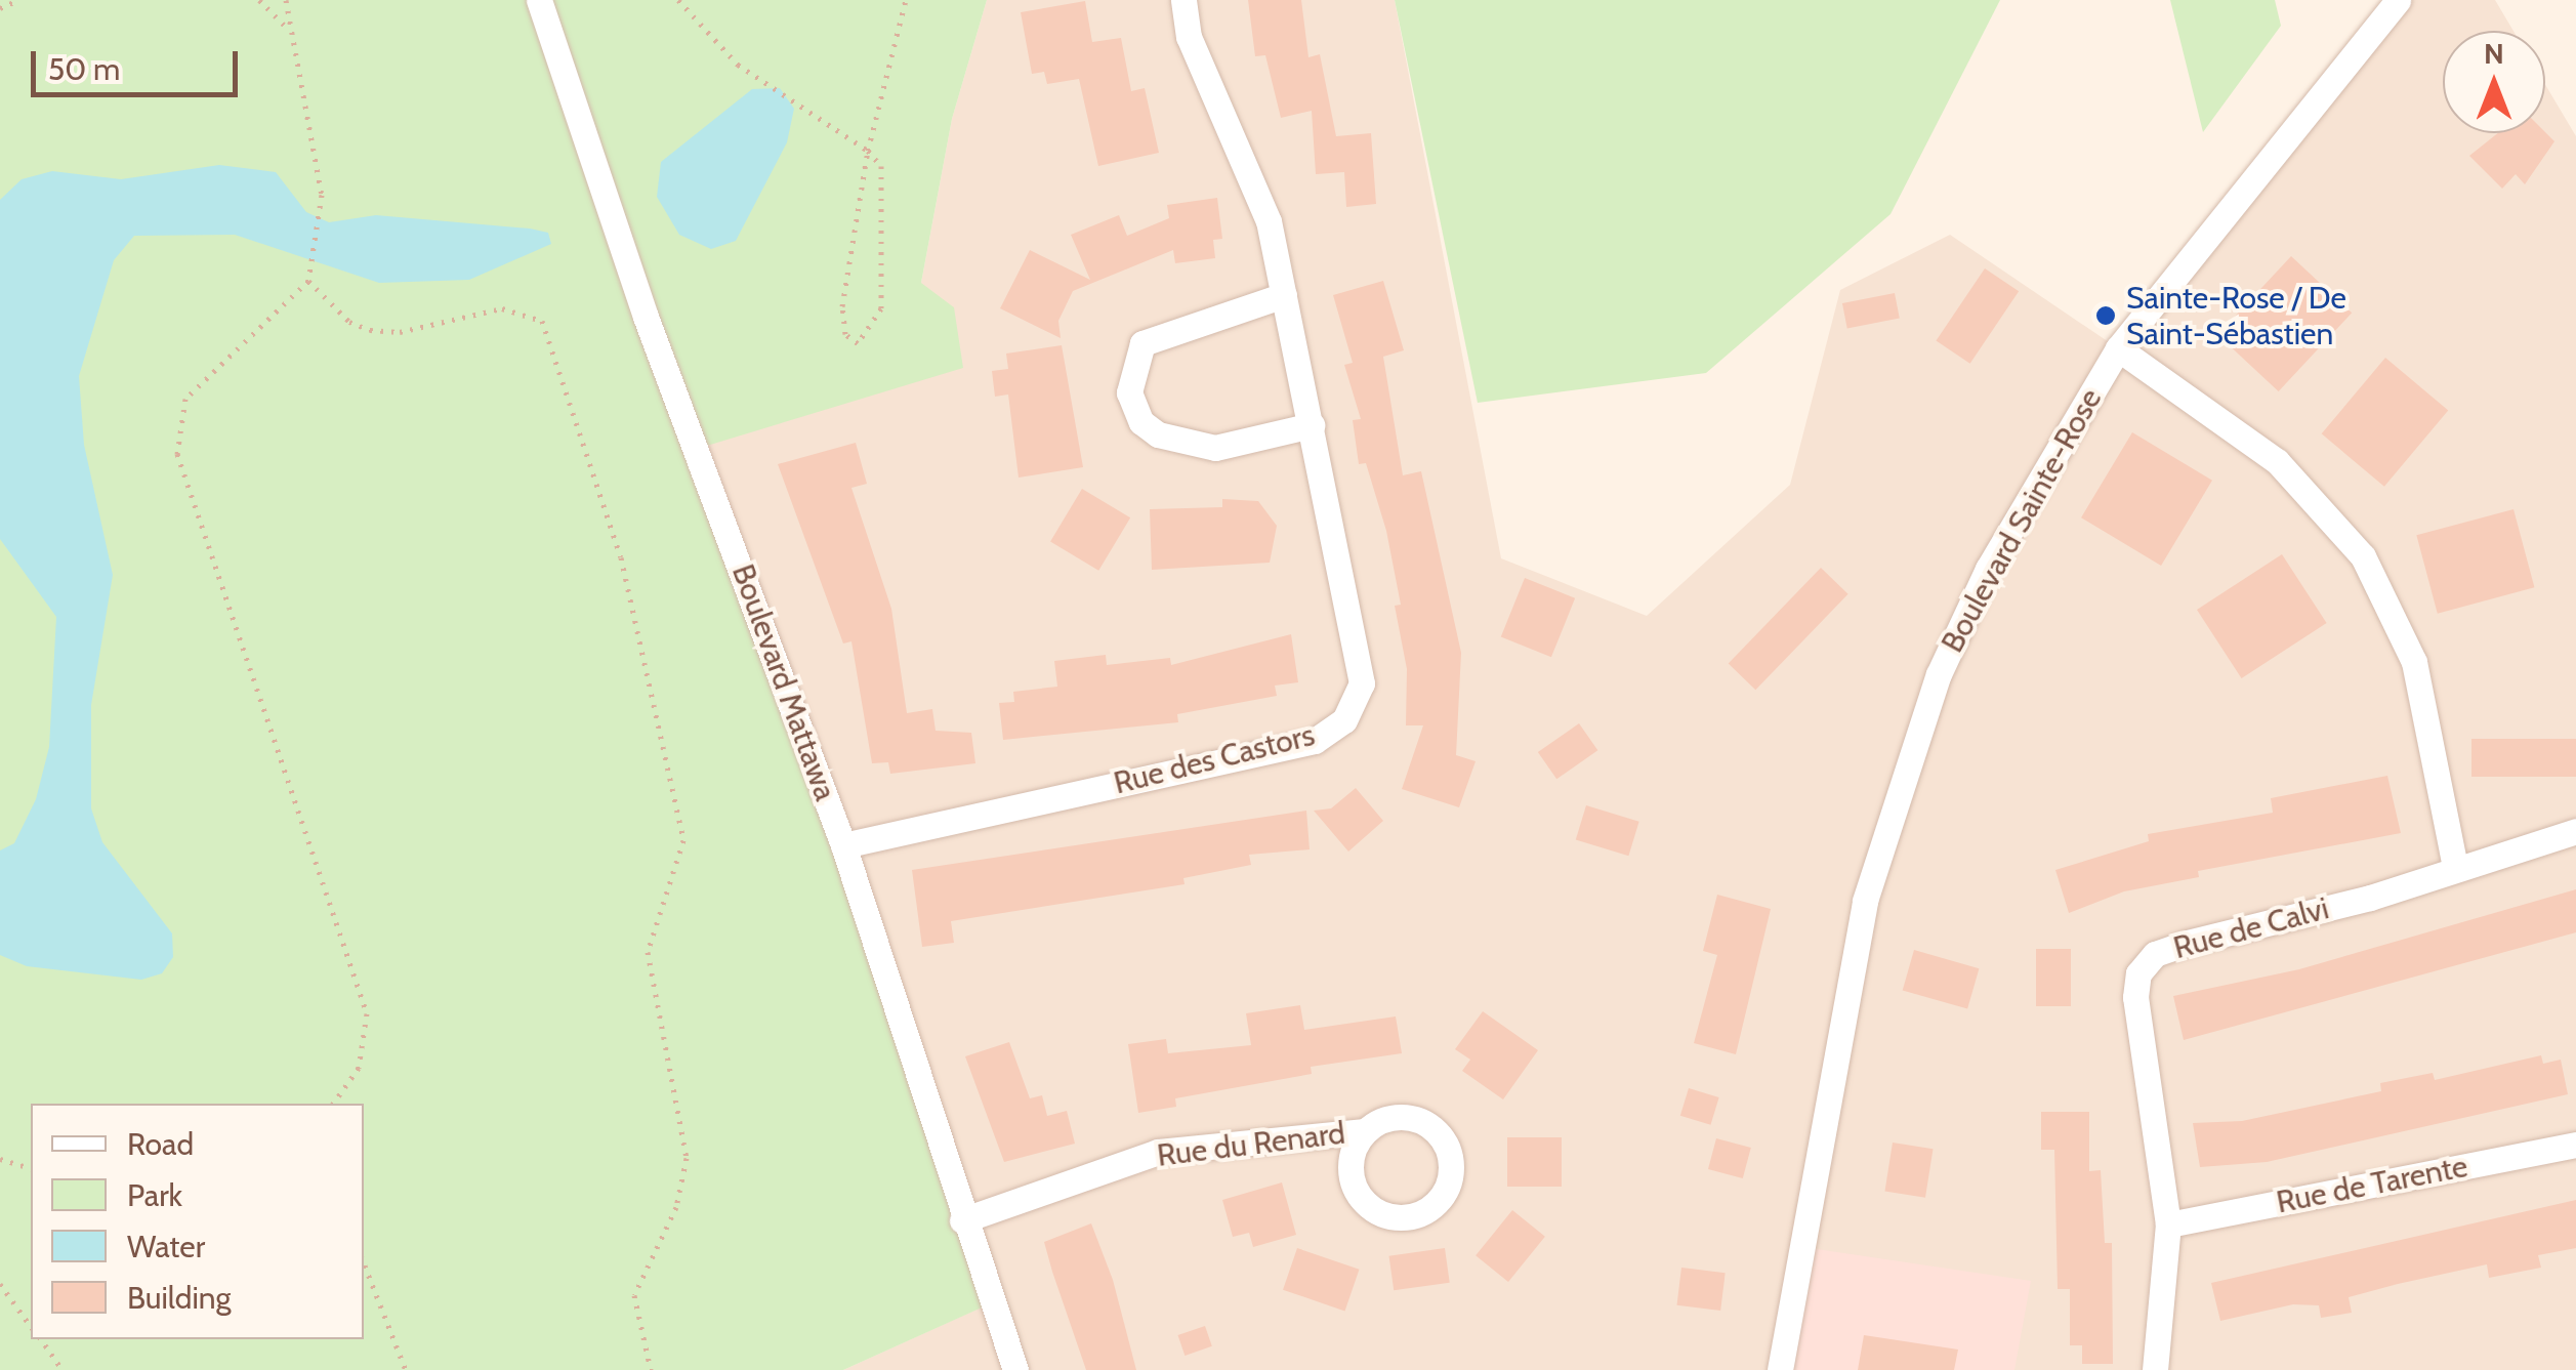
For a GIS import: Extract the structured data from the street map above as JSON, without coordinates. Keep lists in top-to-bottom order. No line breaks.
{"streets":{"street":["Boulevard Sainte-Rose","Boulevard Mattawa","Rue des Castors","Rue de Calvi","Rue du Renard","Rue de Tarente"]},"crossings":[["Boulevard Mattawa","Rue des Castors"],["Boulevard Mattawa","Rue du Renard"],["Rue de Calvi","Rue de Tarente"]],"places":["Sainte-Rose / De Saint-Sébastien"],"legend":["Road","Park","Water","Building"],"scale_bar":"50 m","north":"top"}
